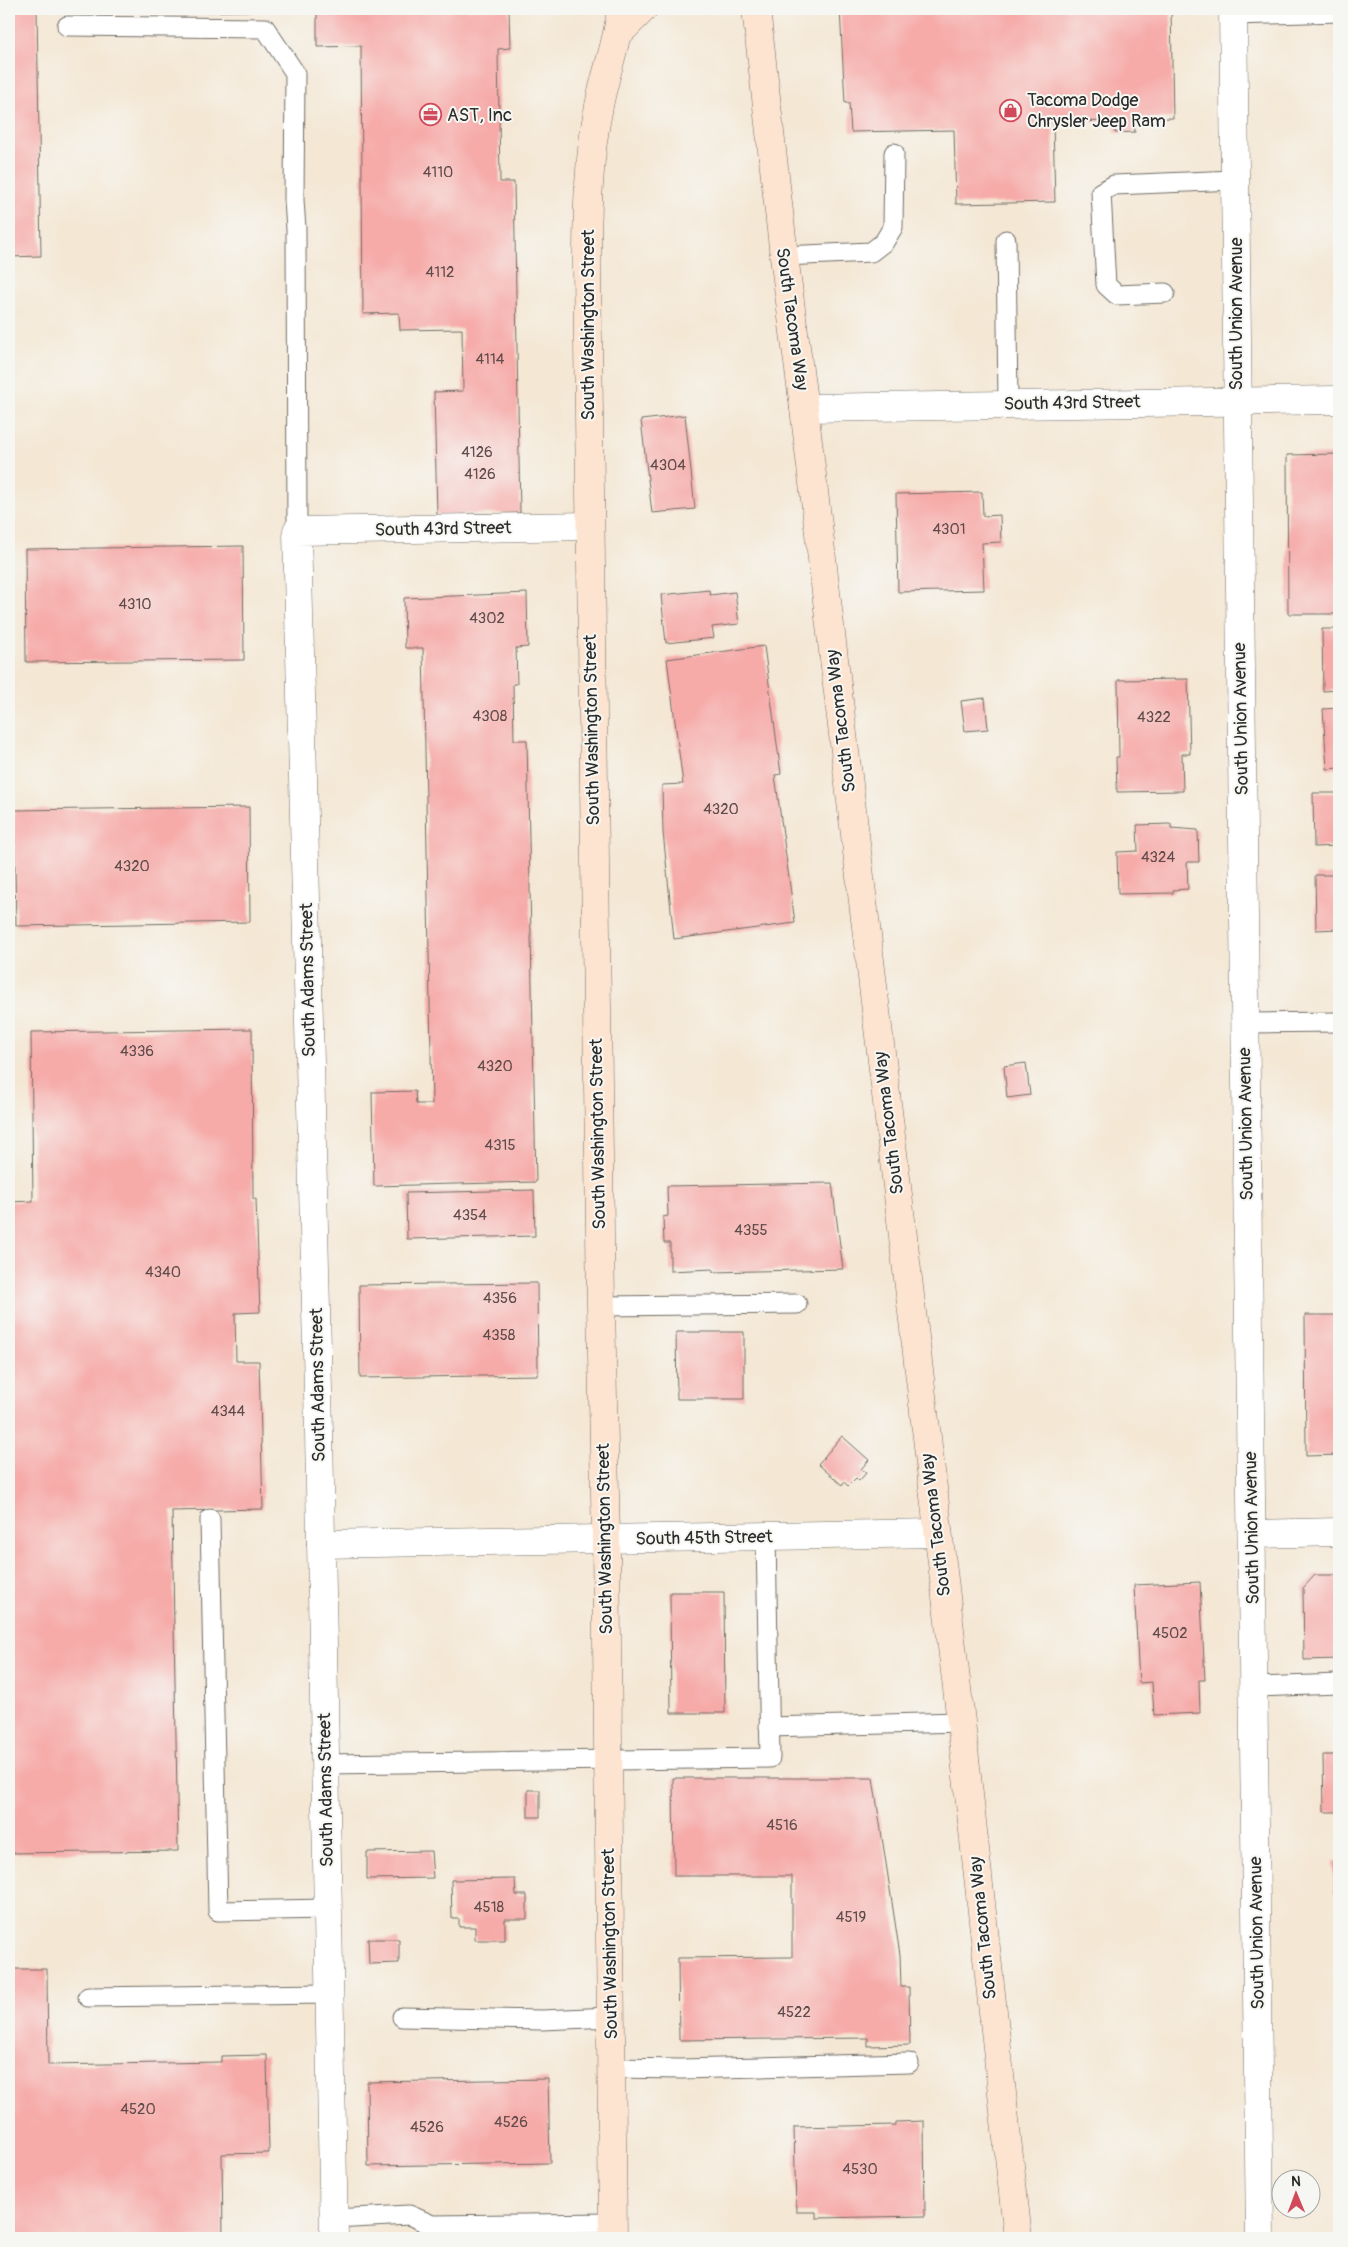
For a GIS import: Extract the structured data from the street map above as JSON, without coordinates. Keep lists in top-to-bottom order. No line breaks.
{"streets":{"street":["South Union Avenue","South Tacoma Way","South Washington Street","South 43rd Street","South Adams Street","South 45th Street"]},"crossings":[["South Union Avenue","South 43rd Street"],["South Tacoma Way","South 43rd Street"],["South Tacoma Way","South 45th Street"],["South Washington Street","South 43rd Street"],["South Washington Street","South 45th Street"],["South 43rd Street","South Adams Street"],["South Adams Street","South 45th Street"]],"places":{"shop":["Tacoma Dodge Chrysler Jeep Ram"],"office":["AST, Inc"]},"house_numbers":["4110","4112","4114","4126","4304","4126","4301","4310","4302","4308","4322","4320","4324","4320","4336","4320","4315","4354","4355","4340","4356","4358","4344","4502","4516","4518","4519","4522","4520","4526","4526","4530"],"north":"top"}
